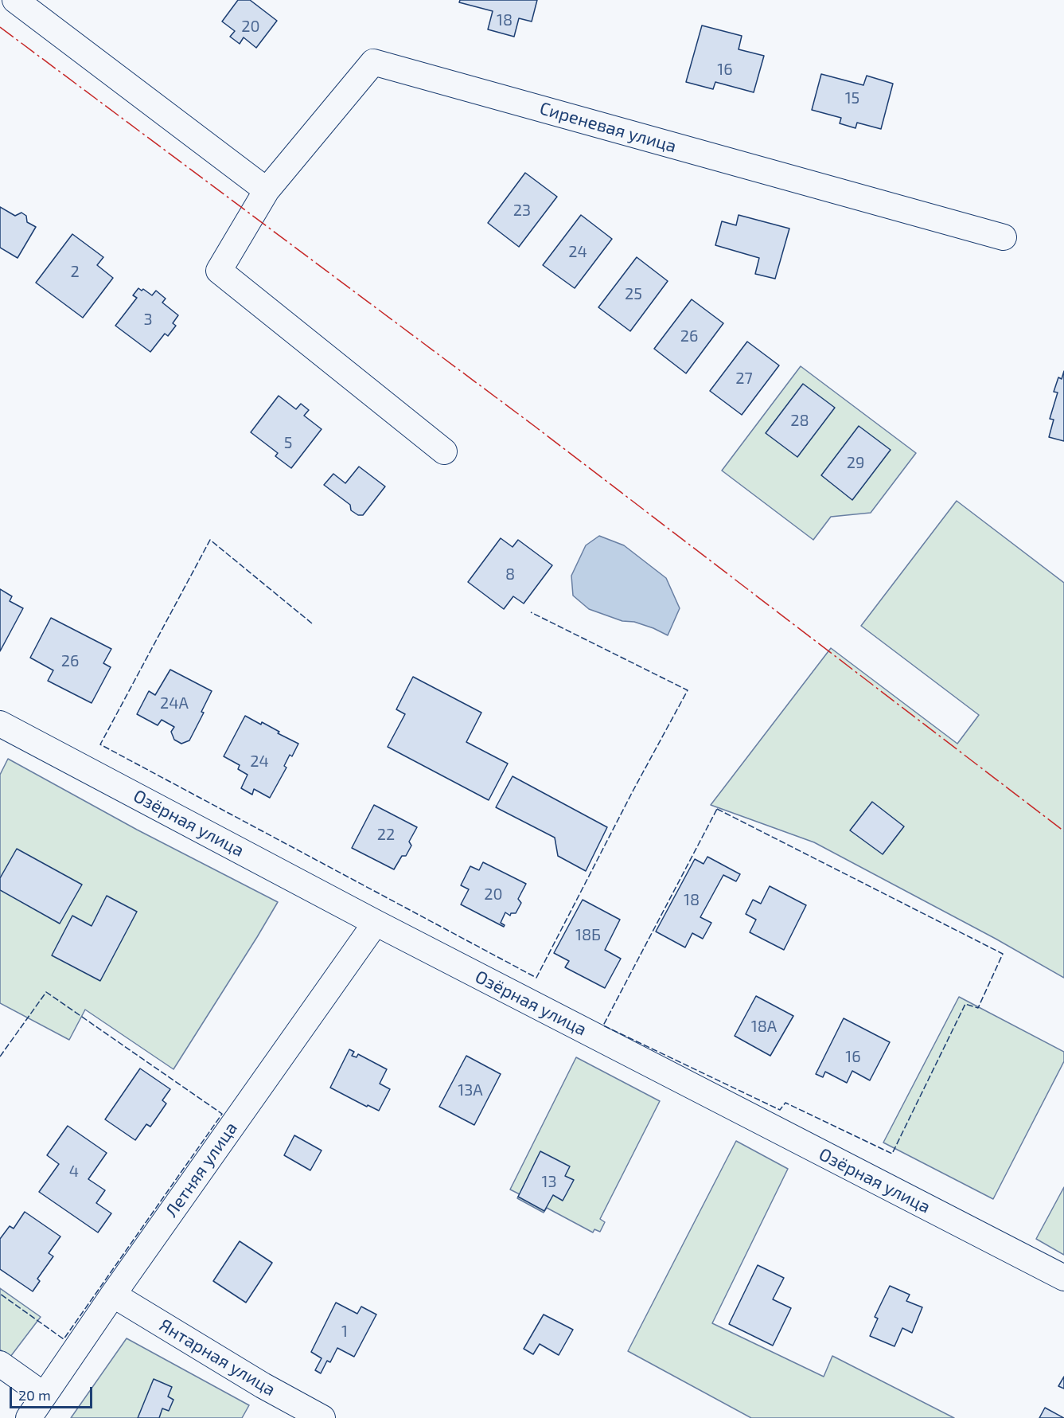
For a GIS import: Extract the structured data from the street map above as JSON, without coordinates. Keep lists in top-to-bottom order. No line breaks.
{"streets":{"street":["Сиреневая улица","Озёрная улица","Летняя улица","Янтарная улица"]},"crossings":[["Озёрная улица","Летняя улица"],["Летняя улица","Янтарная улица"]],"house_numbers":["18","20","16","15","23","24","2","25","3","26","27","28","5","29","8","26","24А","24","22","20","18","18Б","18А","16","13А","4","13","1"],"scale_bar":"20 m"}
